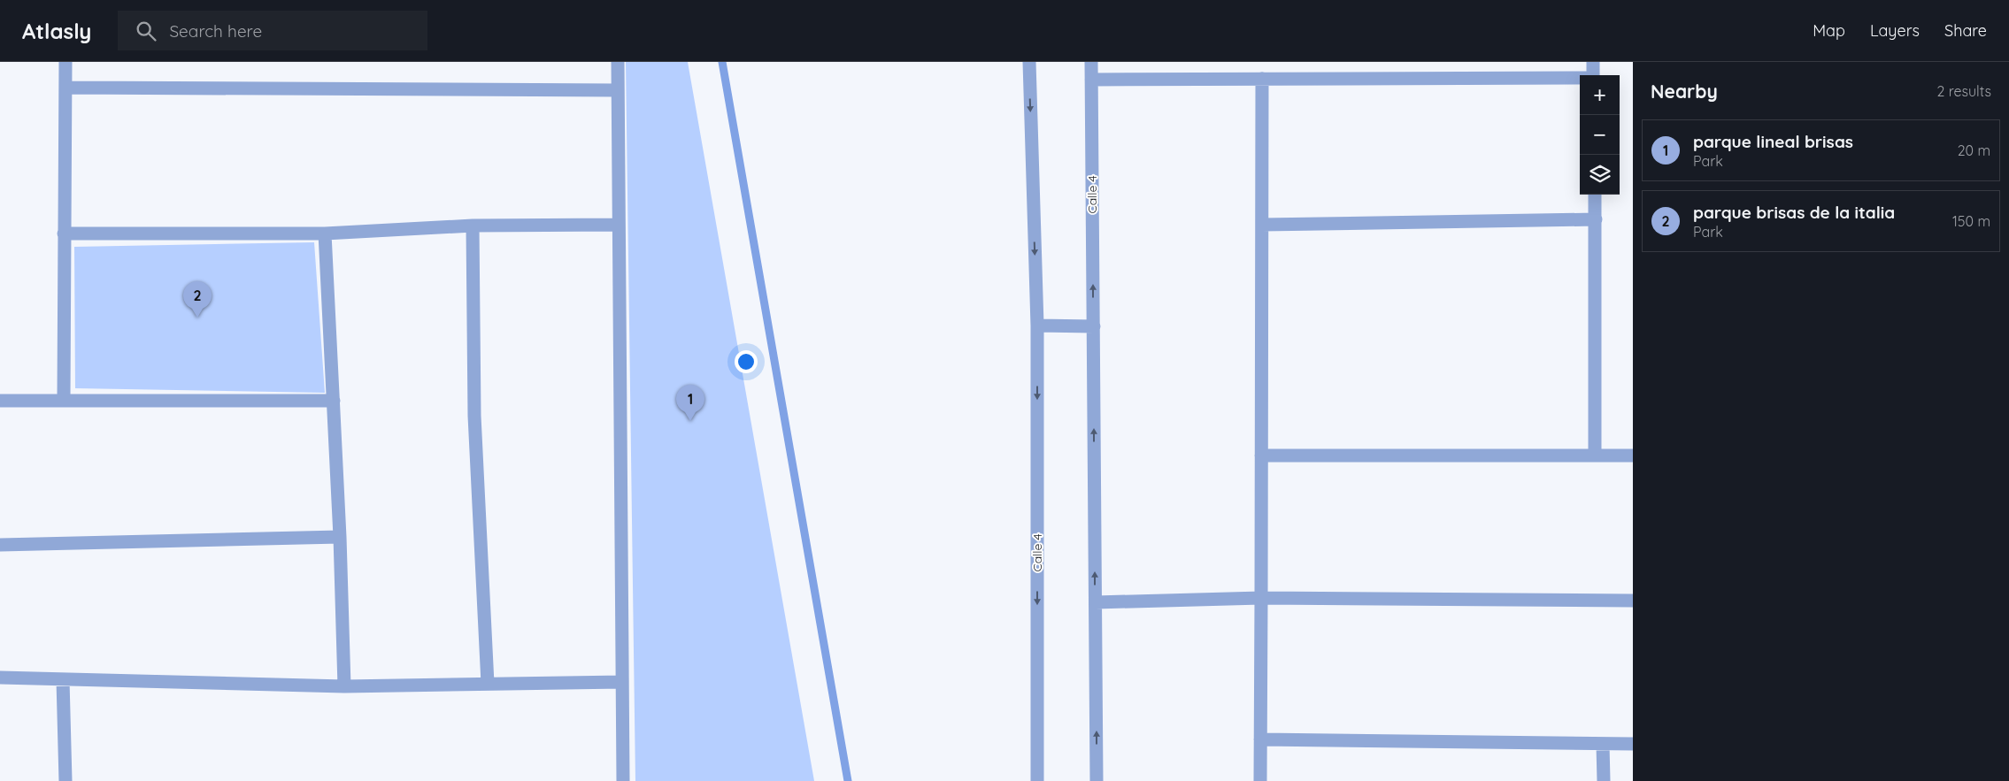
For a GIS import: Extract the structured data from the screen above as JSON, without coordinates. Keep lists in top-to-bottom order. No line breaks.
{"streets":{"street":["Calle 4"]},"page":{"header":"Atlasly","search":"Search here","nav":["Map","Layers","Share"],"heading":["Nearby","2 results"],"map_buttons":["+","−"],"list":[{"mark":"1","name":"parque lineal brisas","note":"Park","value":"20 m"},{"mark":"2","name":"parque brisas de la italia","note":"Park","value":"150 m"}],"pins":["2","1"]}}
